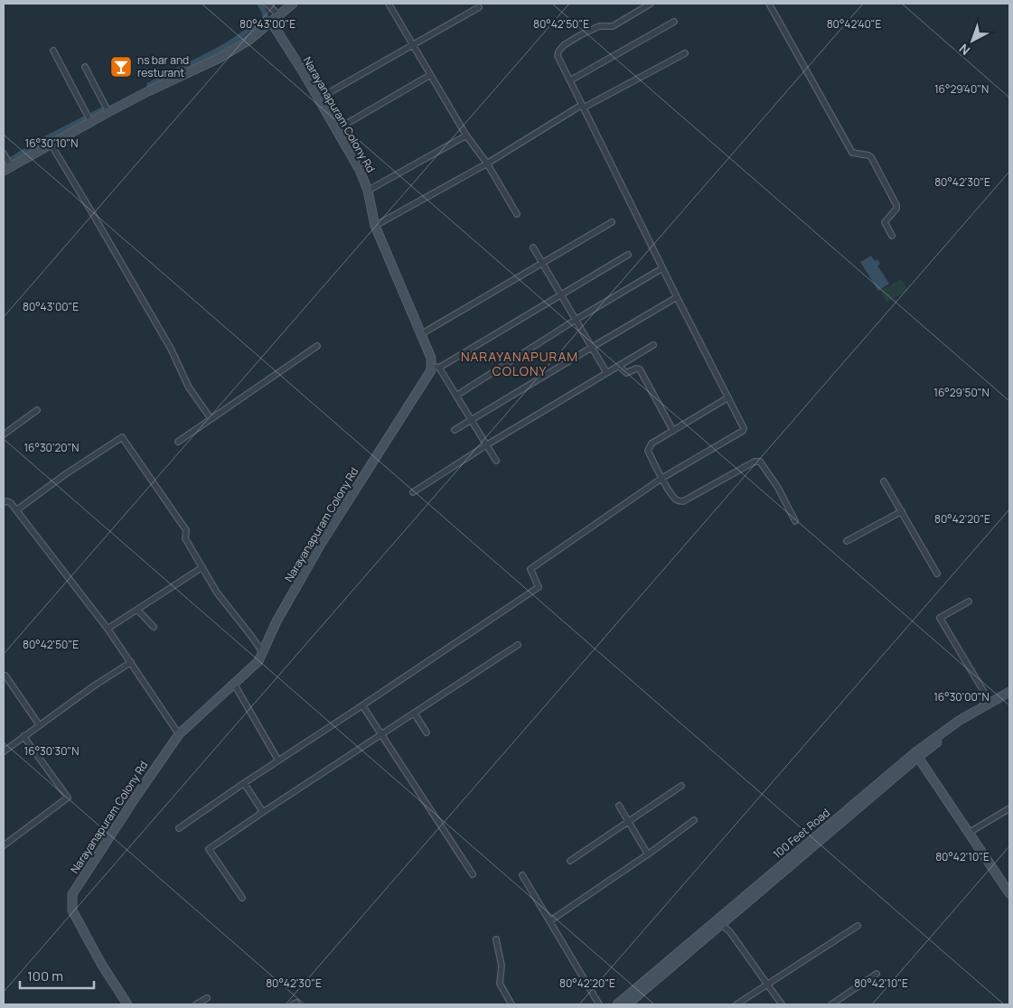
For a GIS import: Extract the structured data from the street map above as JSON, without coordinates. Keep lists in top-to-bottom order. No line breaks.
{"streets":{"street":["Narayanapuram Colony Rd","100 Feet Road"]},"districts":["NARAYANAPURAM COLONY"],"places":{"bar":["ns bar and resturant"]},"scale_bar":"100 m","north":"bottom left","coordinates":["80°43'00\"E","80°42'50\"E","80°42'40\"E","16°29'40\"N","16°30'10\"N","80°42'30\"E","16°29'50\"N","16°30'20\"N","80°42'20\"E","16°30'00\"N","16°30'30\"N","80°42'10\"E"]}
